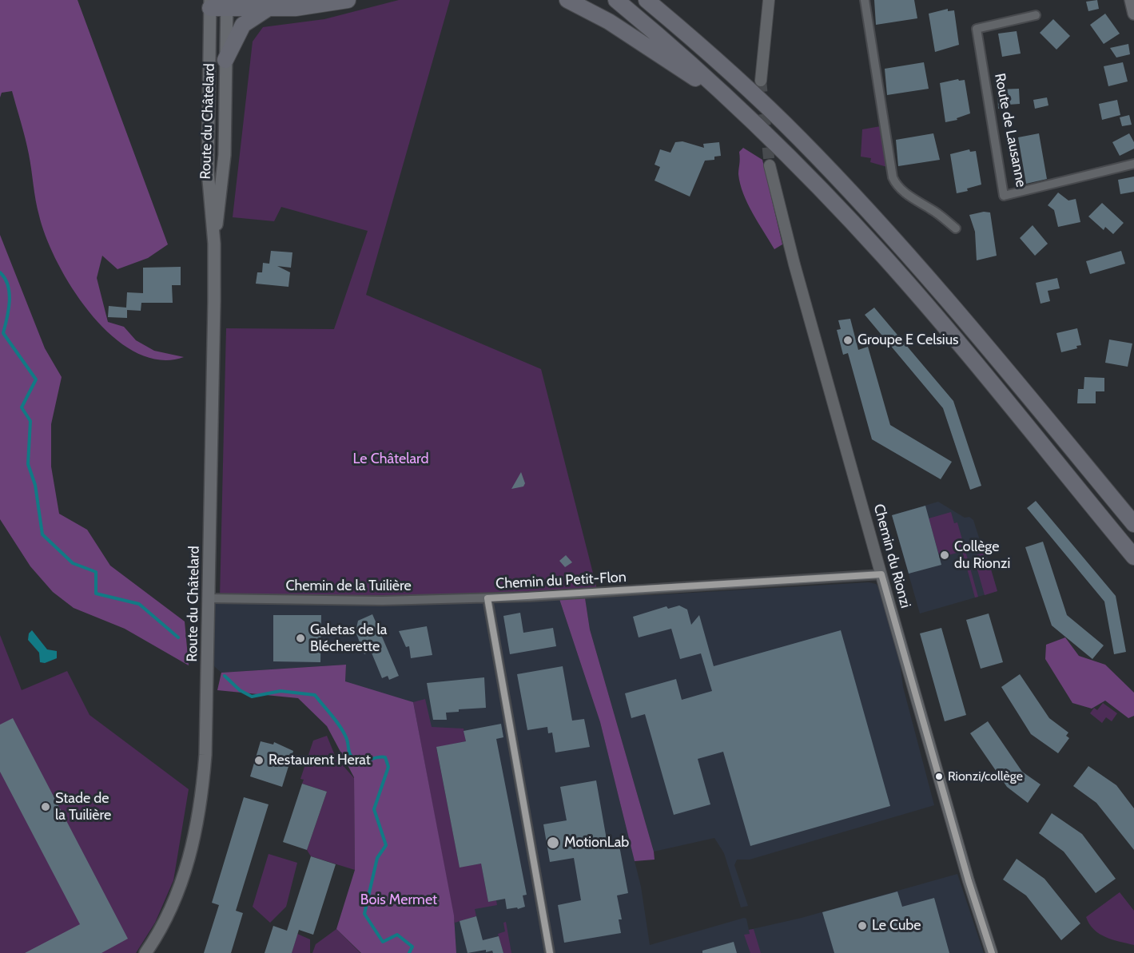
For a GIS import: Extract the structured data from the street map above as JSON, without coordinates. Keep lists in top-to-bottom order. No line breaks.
{"streets":{"main road":["Route du Châtelard"],"street":["Route de Lausanne","Chemin du Rionzi","Chemin du Petit-Flon","Chemin de la Tuilière"]},"crossings":[["Route du Châtelard","Chemin de la Tuilière"],["Chemin du Rionzi","Chemin du Petit-Flon"],["Chemin du Petit-Flon","Chemin de la Tuilière"]],"parks":["Le Châtelard","Bois Mermet"],"places":["Groupe E Celsius","Collège du Rionzi","Galetas de la Blécherette","Restaurent Herat","Rionzi/collège","Stade de la Tuilière","MotionLab","Le Cube"]}
